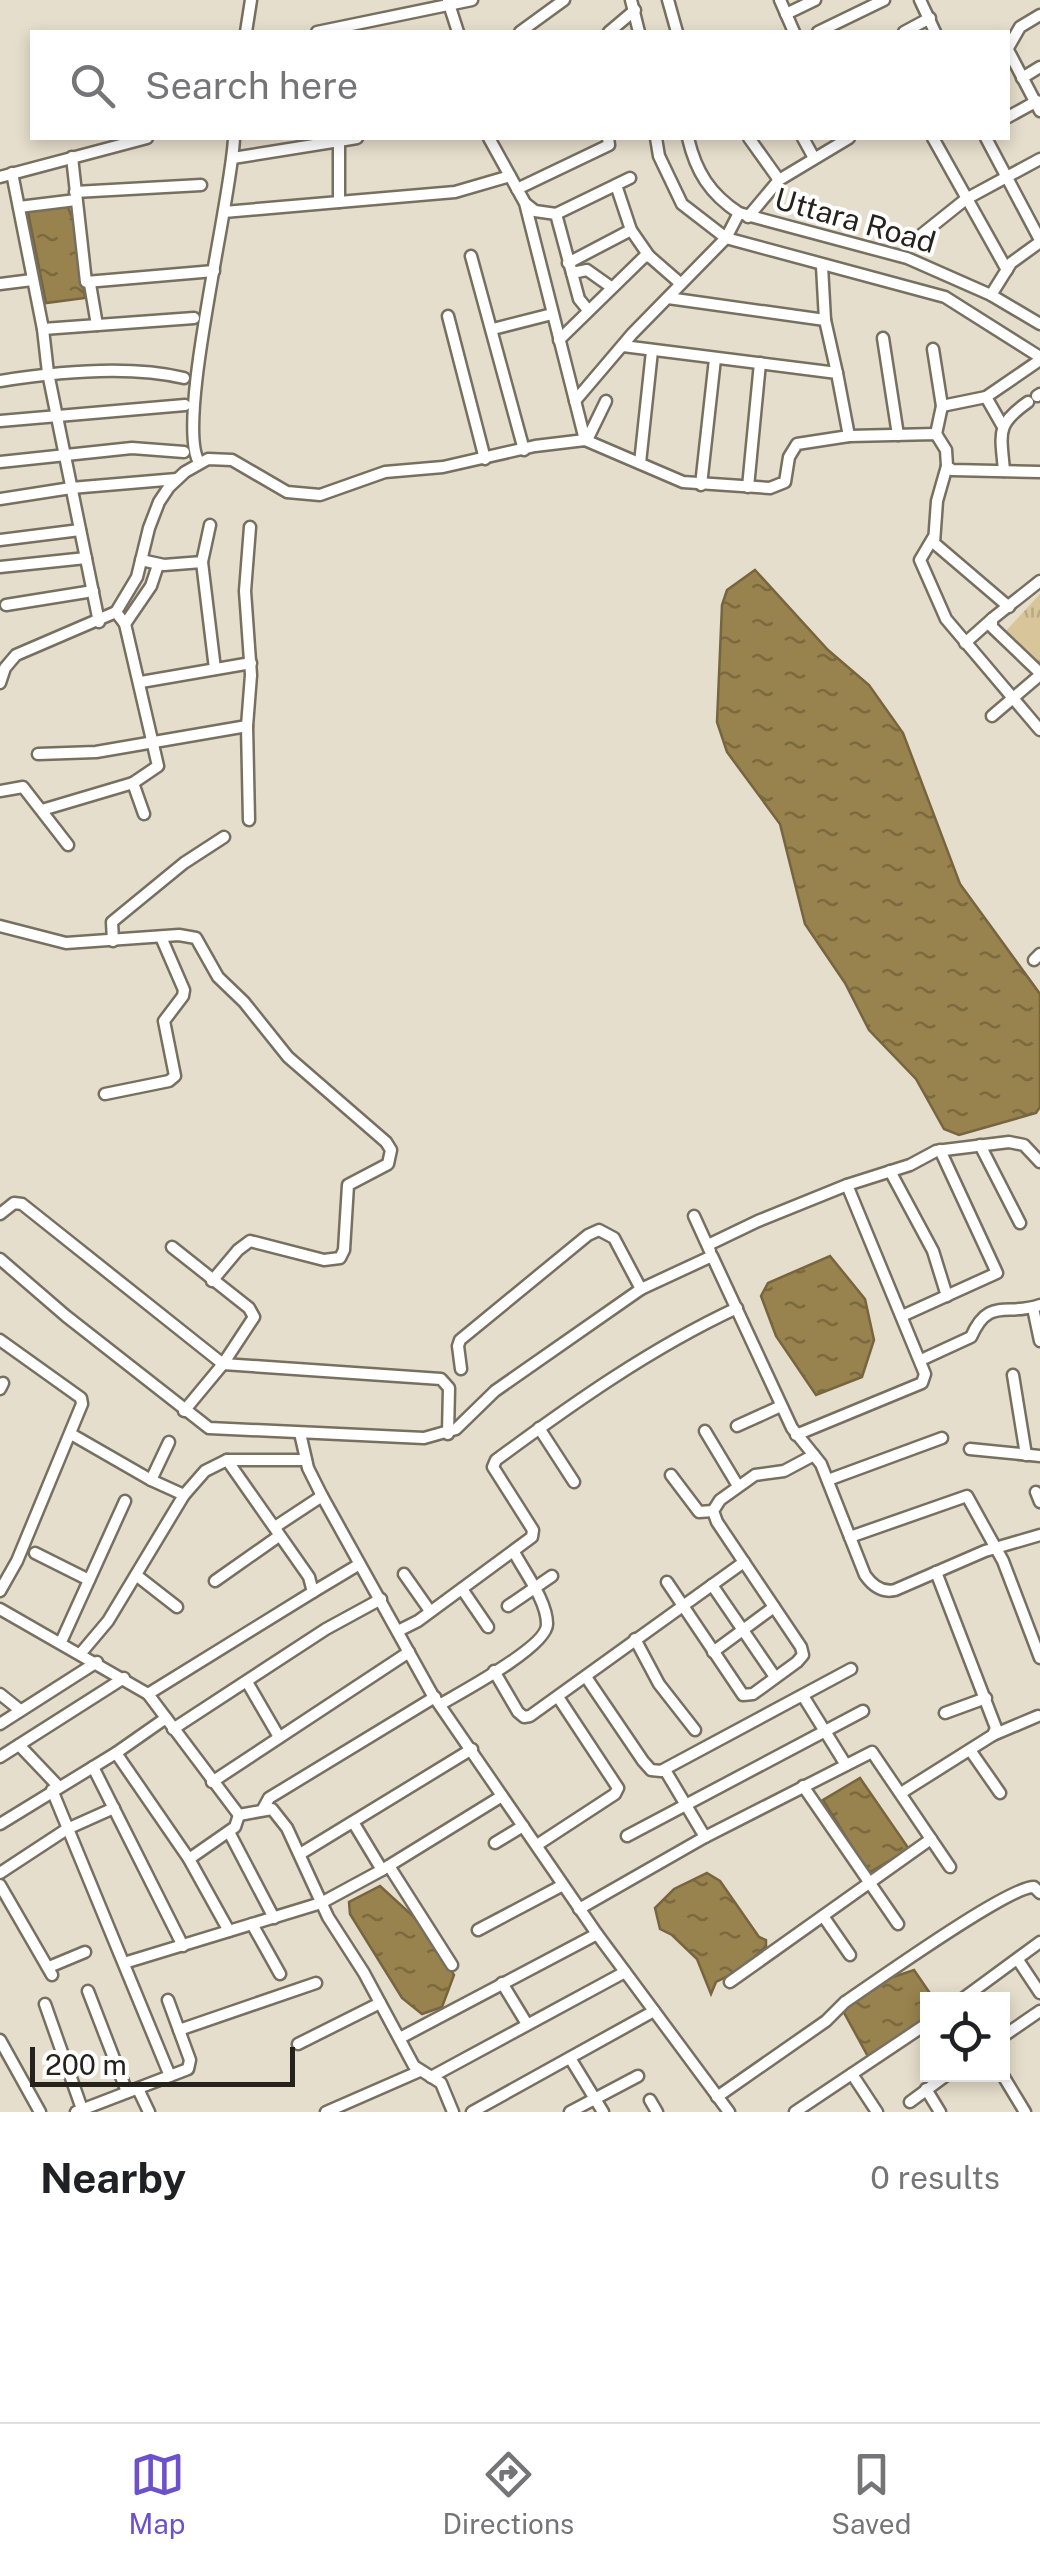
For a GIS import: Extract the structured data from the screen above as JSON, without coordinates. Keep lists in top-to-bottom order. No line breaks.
{"streets":{"street":["Uttara Road"]},"scale_bar":"200 m","page":{"search":"Search here","scale":"200 m","heading":["Nearby","0 results"],"nav":["Map","Directions","Saved"]}}
